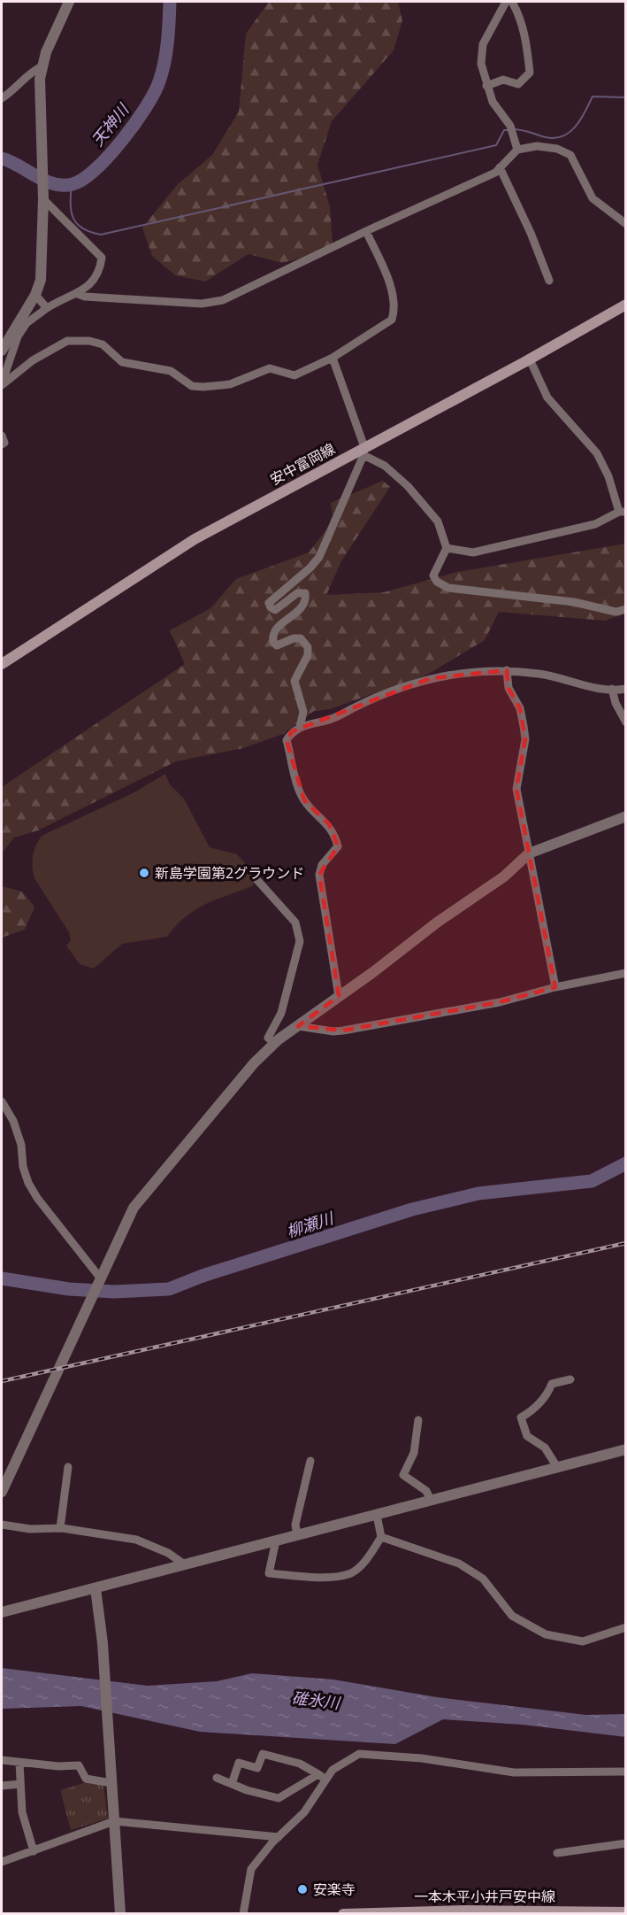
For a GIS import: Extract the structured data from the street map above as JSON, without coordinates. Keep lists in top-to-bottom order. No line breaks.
{"streets":{"main road":["安中富岡線","一本木平小井戸安中線"]},"water":["天神川","柳瀬川","碓氷川"],"places":["新島学園第2グラウンド","安楽寺"]}
